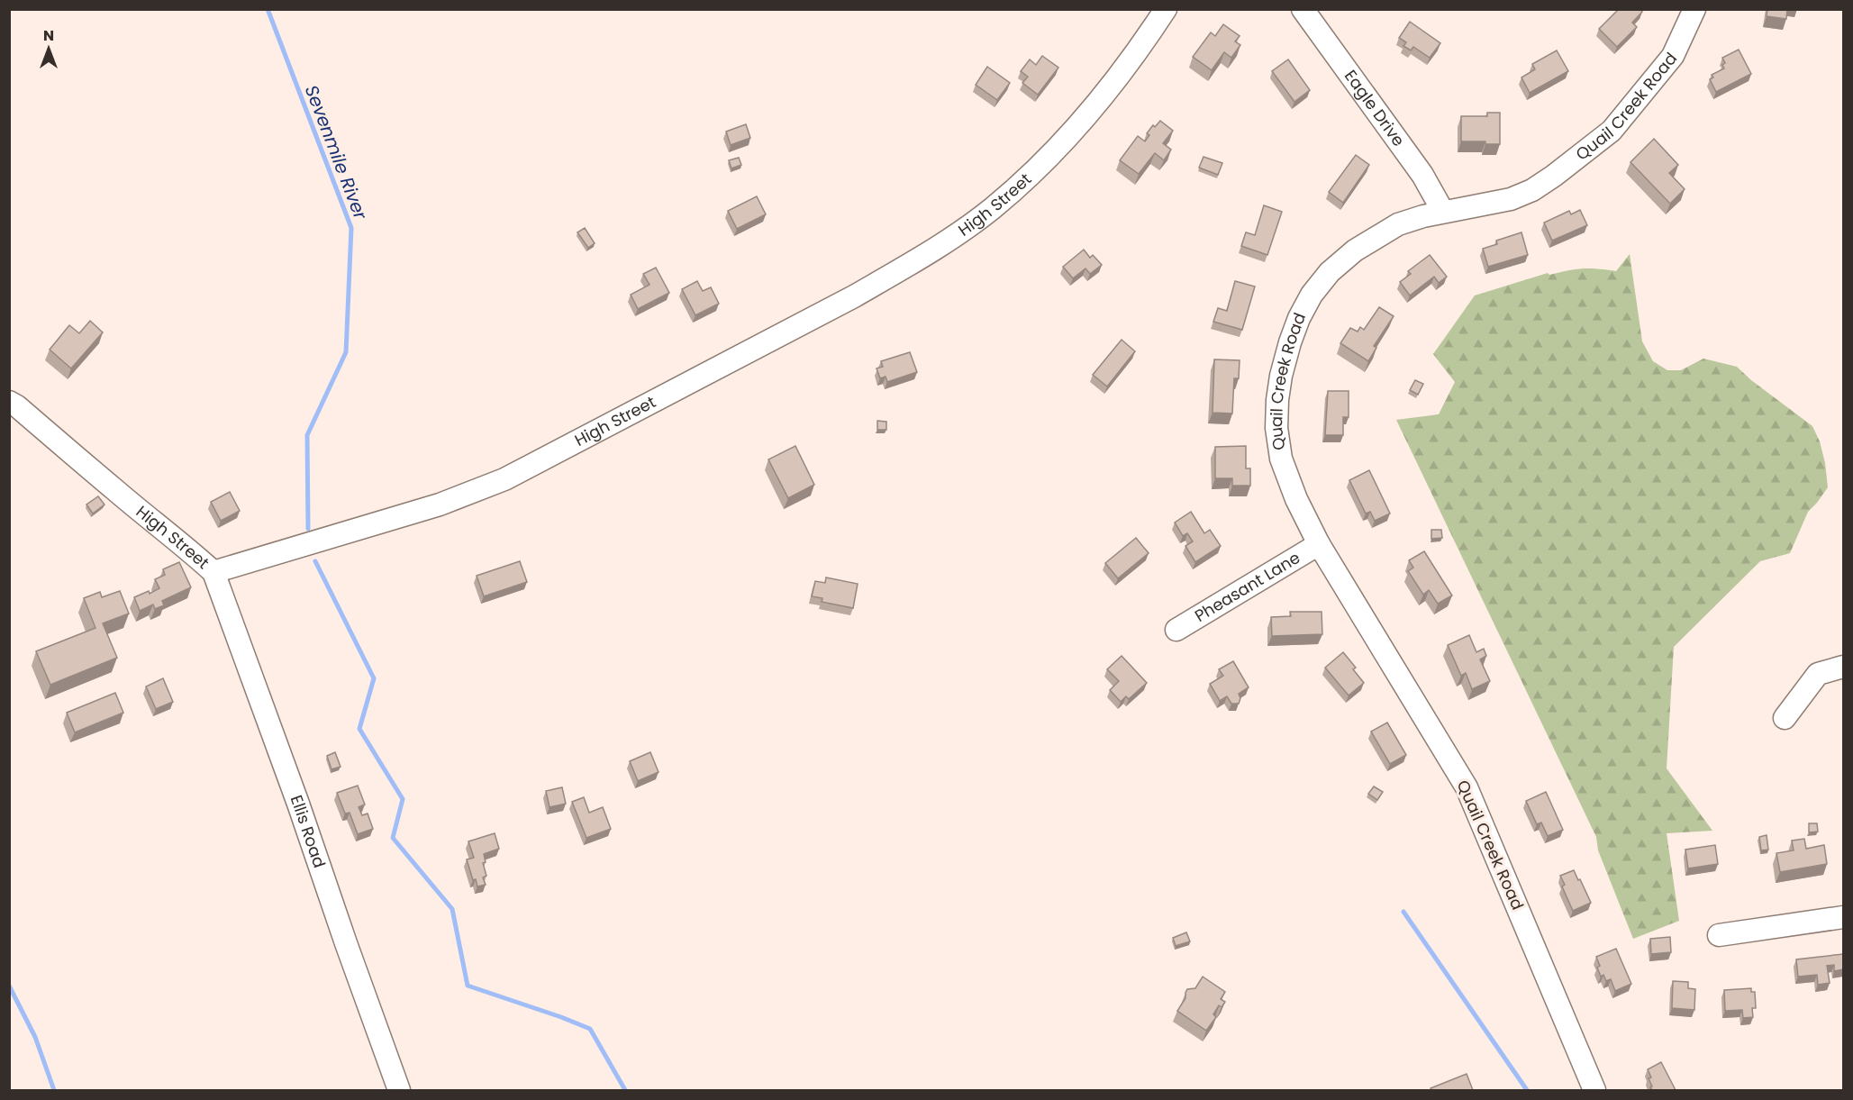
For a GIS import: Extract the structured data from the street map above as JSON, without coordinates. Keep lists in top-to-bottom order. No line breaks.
{"streets":{"street":["Quail Creek Road","Eagle Drive","High Street","Pheasant Lane","Ellis Road"]},"crossings":[["Quail Creek Road","Eagle Drive"],["Quail Creek Road","Pheasant Lane"],["High Street","Ellis Road"]],"water":["Sevenmile River"],"north":"top"}
